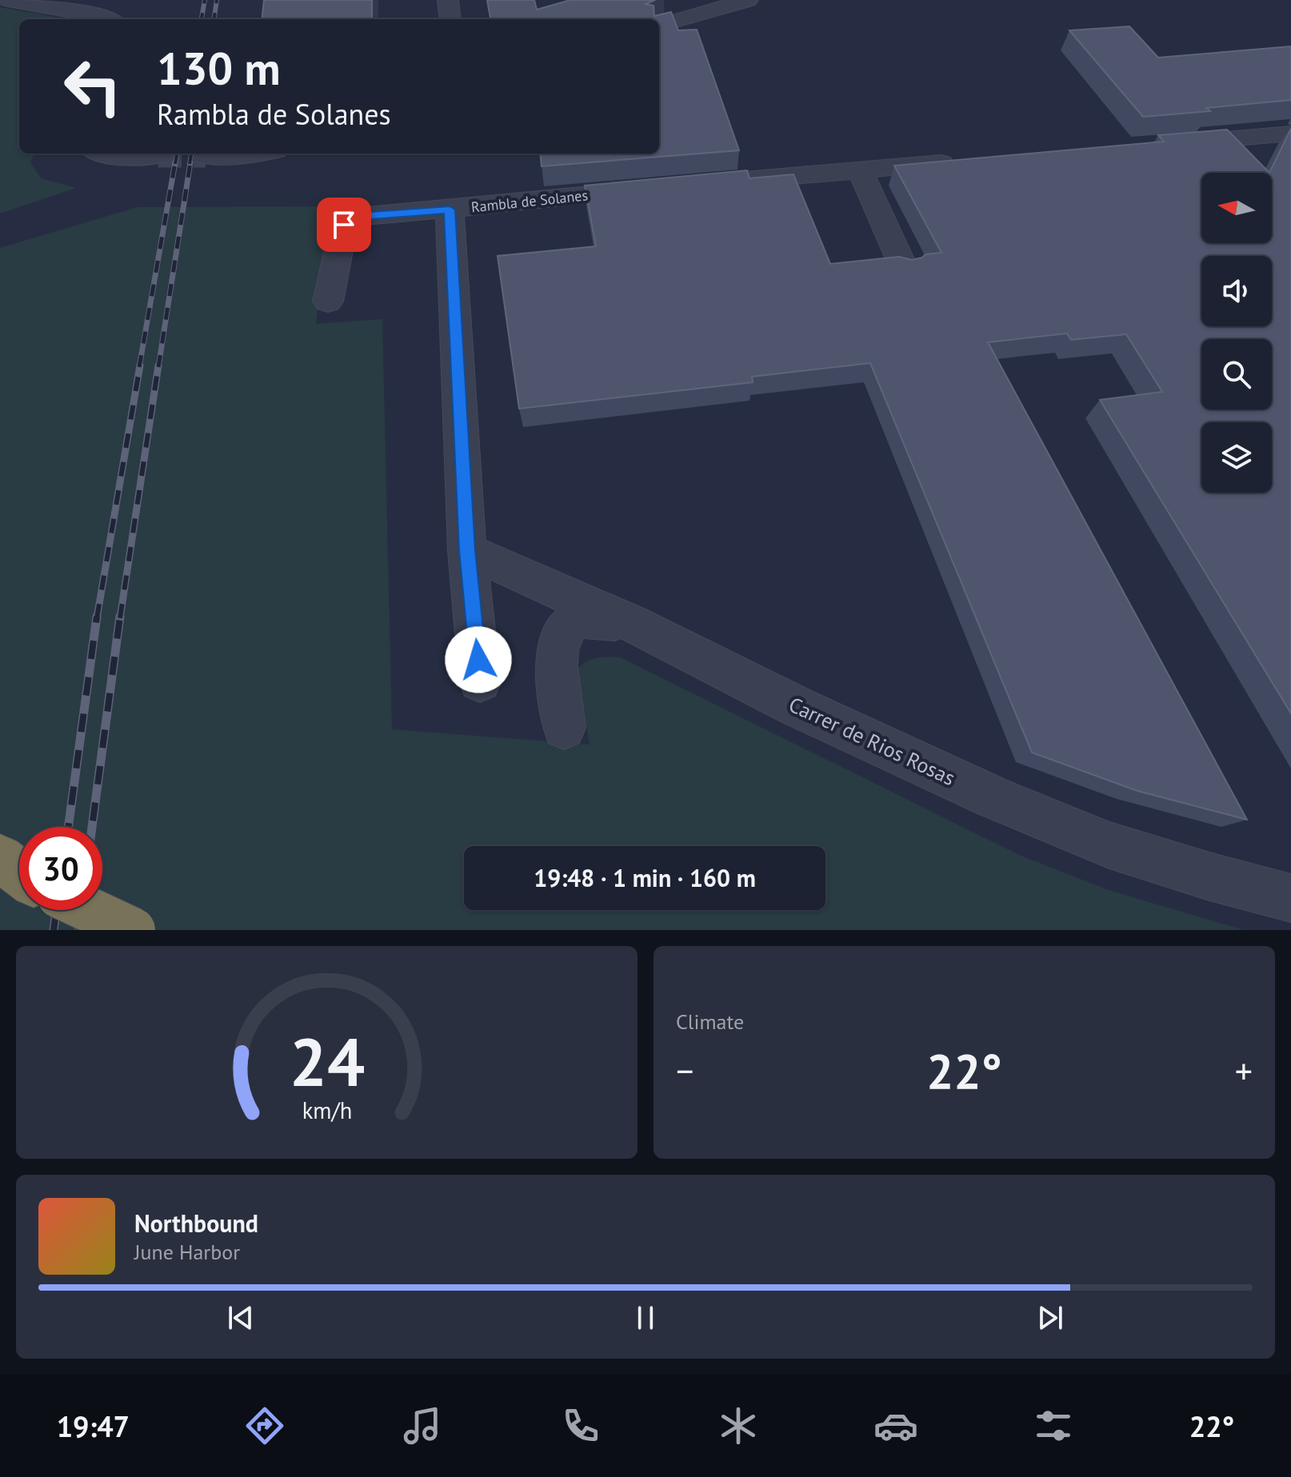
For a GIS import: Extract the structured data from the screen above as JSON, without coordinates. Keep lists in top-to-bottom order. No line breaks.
{"streets":{"street":["Rambla de Solanes","Carrer de Rios Rosas"]},"north":"left","page":{"turn":["130 m","Rambla de Solanes"],"limit":"30","trip":"19:48 · 1 min · 160 m","tile":"Climate","heat":["−","22°","+"],"song":["Northbound","June Harbor"],"tabs":["19:47","22°"],"gauge":["24","km/h"]}}
